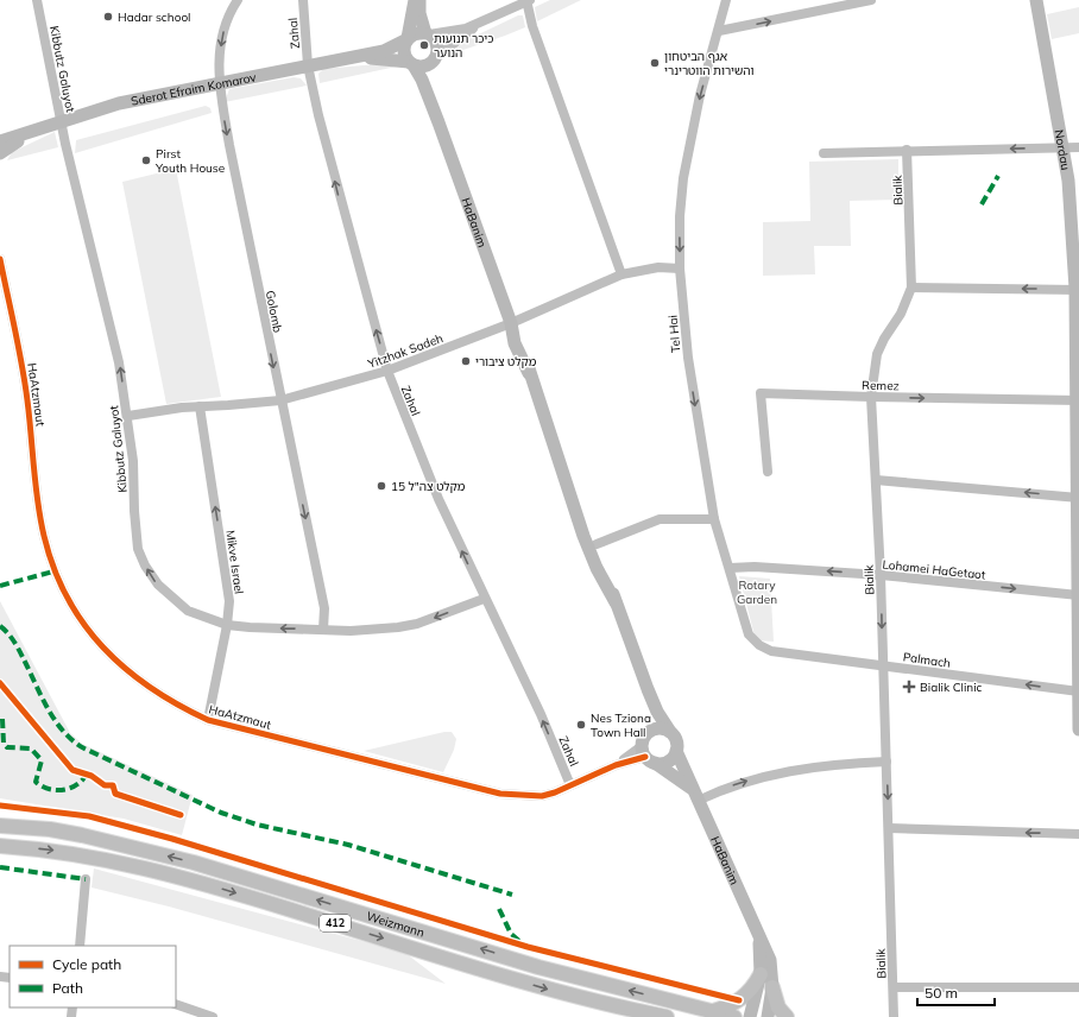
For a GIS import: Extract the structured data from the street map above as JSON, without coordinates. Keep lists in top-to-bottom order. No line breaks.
{"streets":{"main road":["412","Weizmann"],"street":["Zahal","Kibbutz Galuyot","Sderot Efraim Komarov","Nordau","Bialik","HaBanim","Golomb","Tel Hai","Yitzhak Sadeh","Remez","HaAtzmaut","Mikve Israel","Lohamei HaGetaot","Palmach"]},"crossings":[["Zahal","Kibbutz Galuyot"],["Zahal","Sderot Efraim Komarov"],["Zahal","Yitzhak Sadeh"],["Zahal","HaAtzmaut"],["Kibbutz Galuyot","Sderot Efraim Komarov"],["Kibbutz Galuyot","Golomb"],["Kibbutz Galuyot","Yitzhak Sadeh"],["Kibbutz Galuyot","Mikve Israel"],["Sderot Efraim Komarov","HaBanim"],["Sderot Efraim Komarov","Golomb"],["Nordau","Remez"],["Nordau","Lohamei HaGetaot"],["Nordau","Palmach"],["Bialik","Remez"],["Bialik","Lohamei HaGetaot"],["Bialik","Palmach"],["HaBanim","Yitzhak Sadeh"],["HaBanim","HaAtzmaut"],["Golomb","Yitzhak Sadeh"],["Tel Hai","Yitzhak Sadeh"],["Tel Hai","Lohamei HaGetaot"],["Tel Hai","Palmach"],["Yitzhak Sadeh","Mikve Israel"],["HaAtzmaut","Mikve Israel"]],"one_way":["Zahal","Golomb","Tel Hai","Remez","Mikve Israel","Palmach"],"parks":["Rotary Garden"],"places":{"other":["Hadar school","כיכר תנועות הנוער","אגף הביטחון והשירות הווטרינרי","Pirst Youth House","מקלט ציבורי","מקלט צה\"ל 15","Nes Tziona Town Hall"],"health":["Bialik Clinic"]},"legend":["Cycle path","Path"],"scale_bar":"50 m"}
